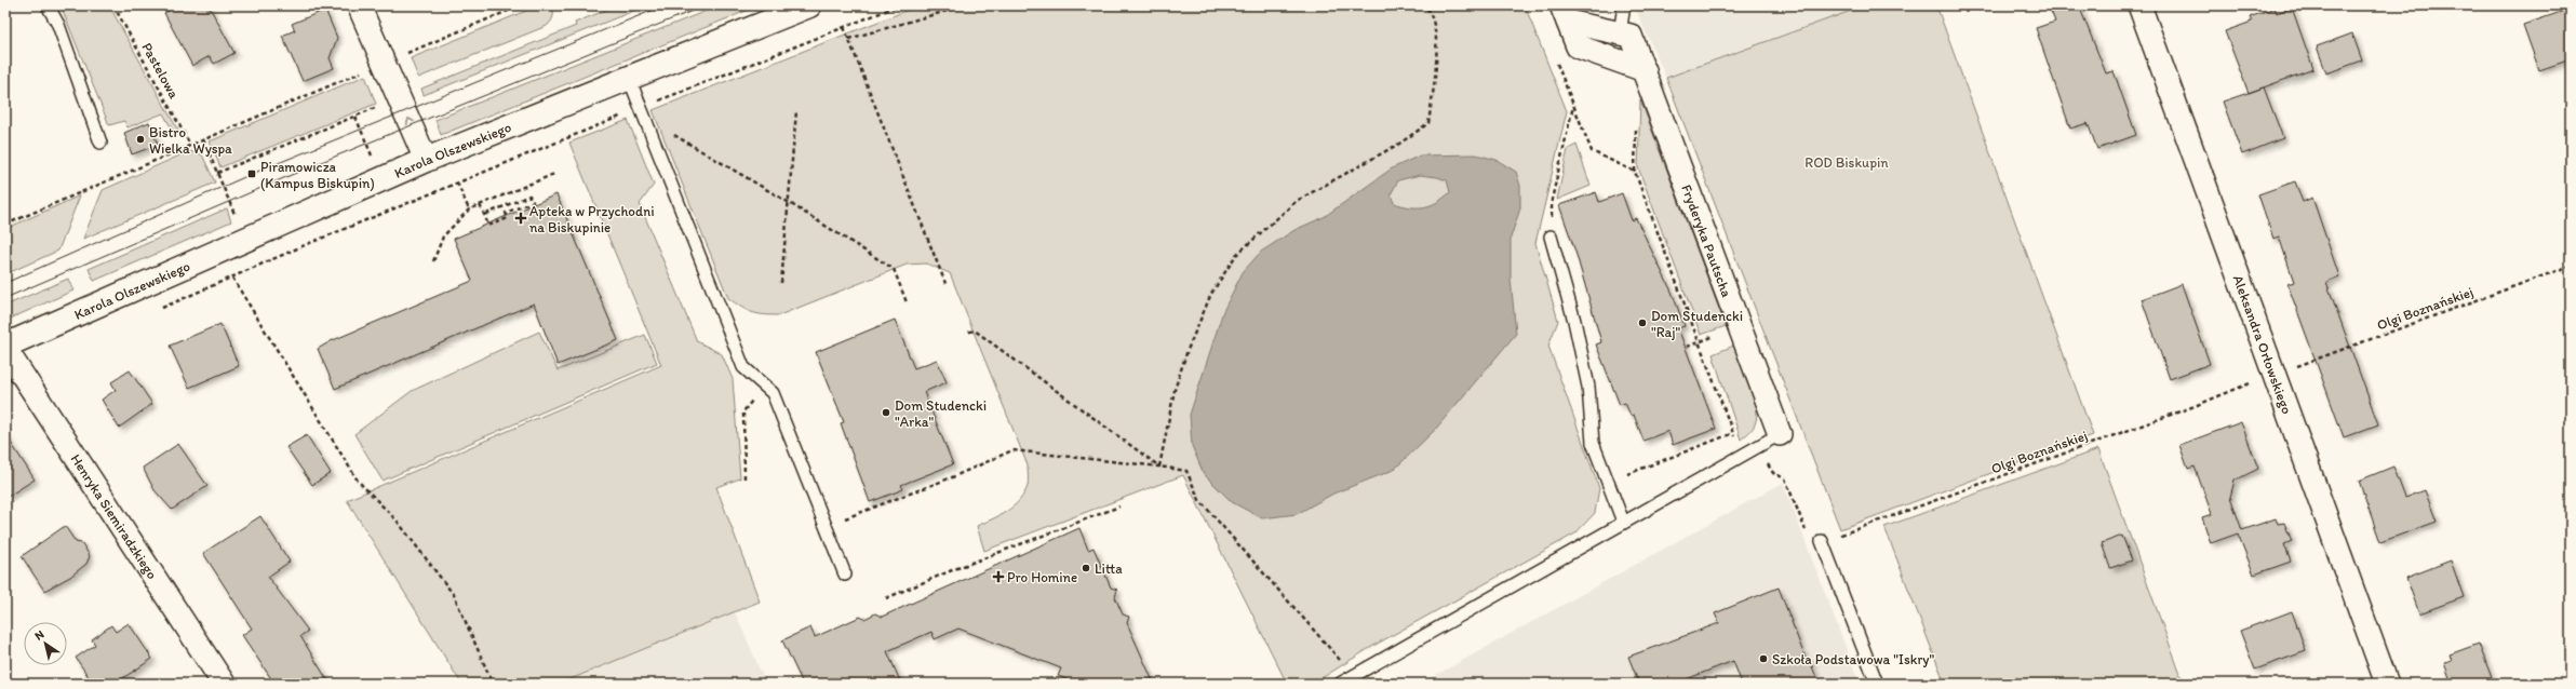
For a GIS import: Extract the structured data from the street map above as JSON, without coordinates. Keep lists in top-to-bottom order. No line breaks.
{"streets":{"street":["Karola Olszewskiego","Fryderyka Pautscha","Aleksandra Orłowskiego","Henryka Siemiradzkiego"],"path":["Pastelowa","Olgi Boznańskiej"]},"crossings":[["Karola Olszewskiego","Henryka Siemiradzkiego"]],"parks":["ROD Biskupin"],"places":{"other":["Bistro Wielka Wyspa","Dom Studencki \"Raj\"","Dom Studencki \"Arka\"","Litta","Szkoła Podstawowa \"Iskry\""],"transit":["Piramowicza (Kampus Biskupin)"],"health":["Apteka w Przychodni na Biskupinie","Pro Homine"]},"north":"top left"}
